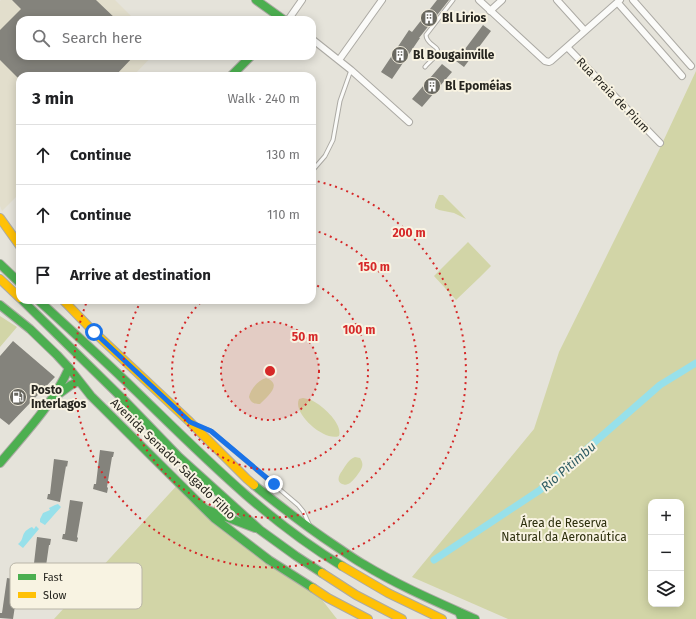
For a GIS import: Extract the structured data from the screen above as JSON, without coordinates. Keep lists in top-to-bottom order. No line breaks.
{"streets":{"main road":["Avenida Senador Salgado Filho"],"street":["Rua Praia de Pium"]},"water":["Rio Pitimbu"],"parks":["Área de Reserva Natural da Aeronaútica"],"places":{"building":["Bl Lirios","Bl Bougainville","Bl Epoméias"],"fuel station":["Posto Interlagos"]},"legend":["Fast","Slow"],"page":{"search":"Search here","heading":["3 min","Walk · 240 m"],"list":[["Continue","130 m"],["Continue","110 m"],"Arrive at destination"],"map_buttons":["+","−"]},"rings":["200 m","150 m","100 m","50 m"]}
